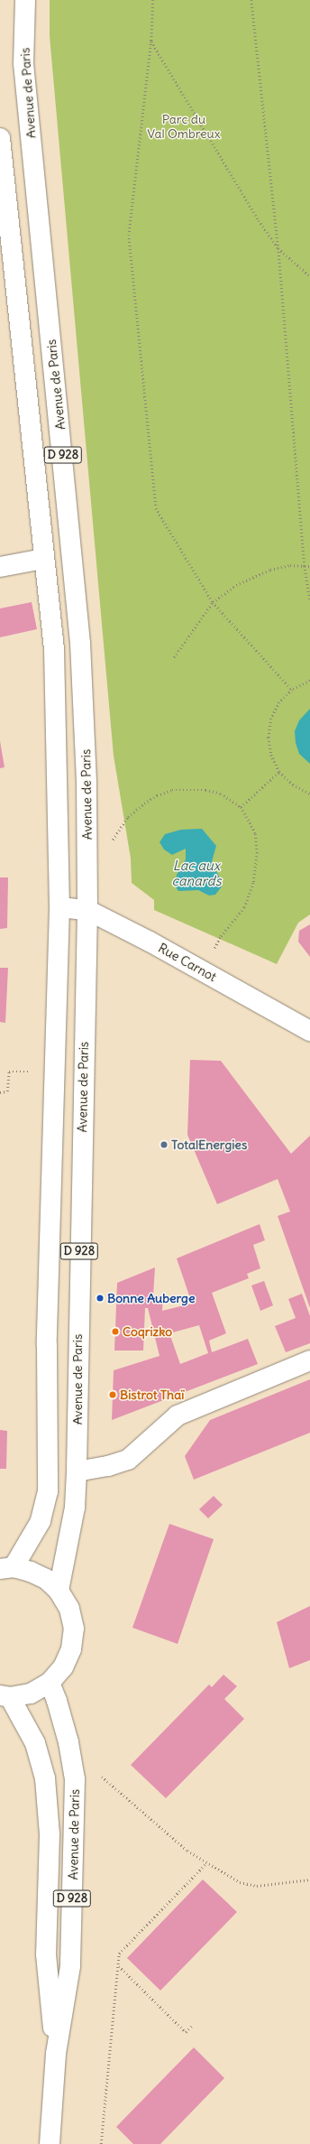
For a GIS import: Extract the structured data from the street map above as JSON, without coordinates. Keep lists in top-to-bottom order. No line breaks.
{"streets":{"main road":["Avenue de Paris","D 928","Rue Carnot"]},"crossings":[["Avenue de Paris","Rue Carnot"],["D 928","Rue Carnot"]],"water":["Lac aux canards"],"parks":["Parc du Val Ombreux"],"places":["TotalEnergies","Bonne Auberge","Coqrizko","Bistrot Thaï"]}
